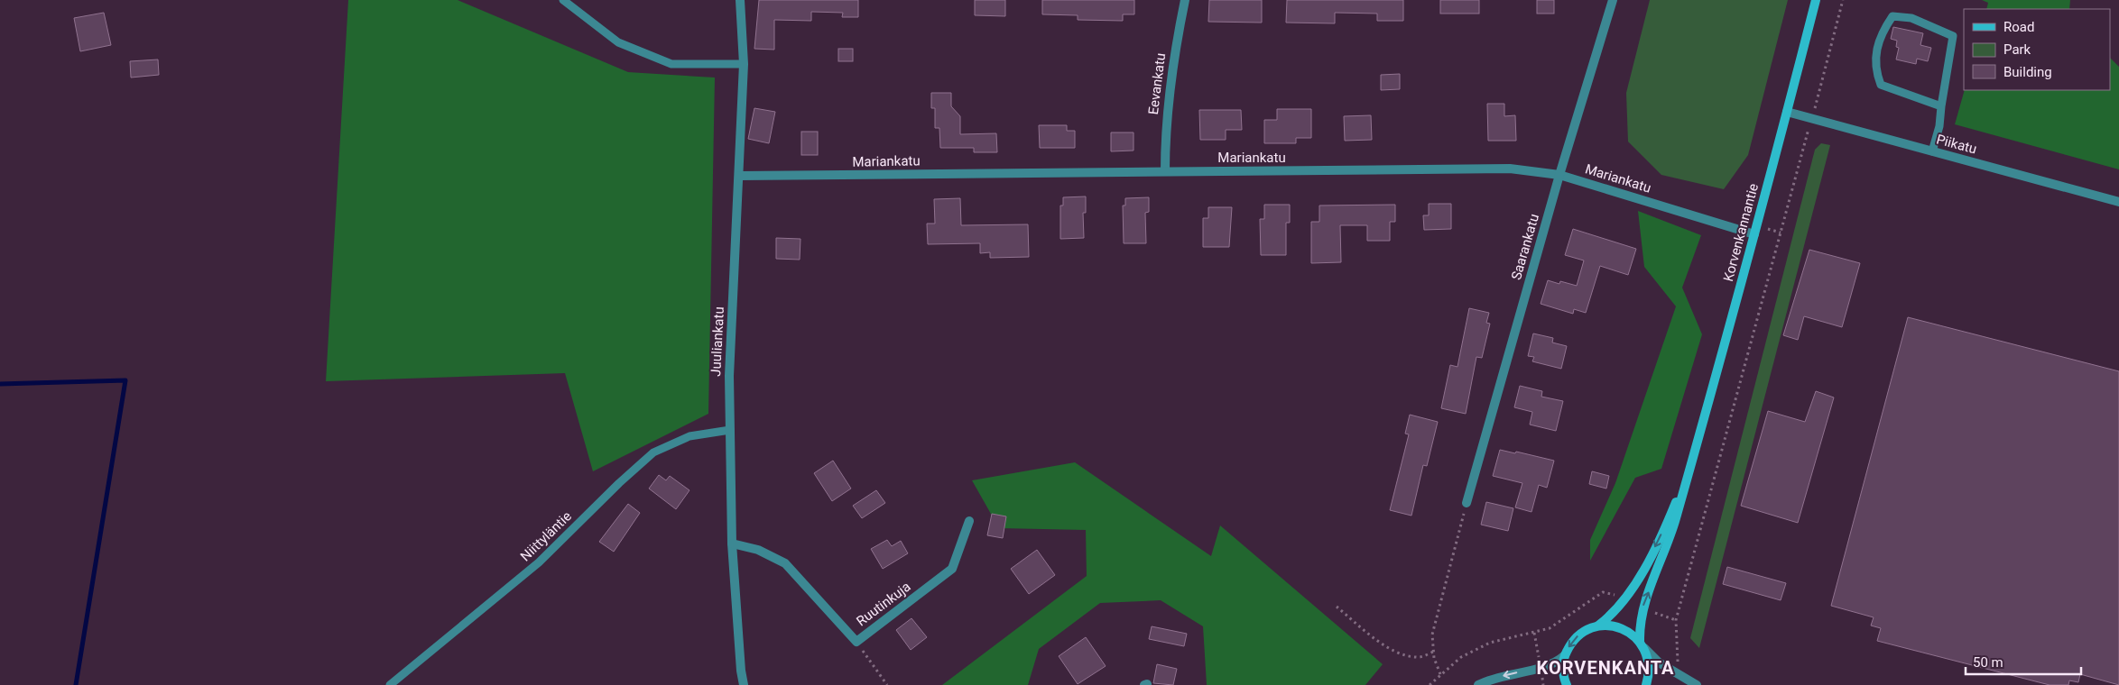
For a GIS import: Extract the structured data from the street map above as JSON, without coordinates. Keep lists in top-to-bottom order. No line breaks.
{"streets":{"main road":["Korvenkannantie"],"street":["Eevankatu","Piikatu","Mariankatu","Saarankatu","Juuliankatu","Ruutinkuja"],"lane":["Niittyläntie"]},"crossings":[["Eevankatu","Mariankatu"],["Piikatu","Korvenkannantie"],["Mariankatu","Korvenkannantie"],["Mariankatu","Saarankatu"],["Mariankatu","Juuliankatu"],["Juuliankatu","Niittyläntie"],["Juuliankatu","Ruutinkuja"]],"districts":["KORVENKANTA"],"legend":["Road","Park","Building"],"scale_bar":"50 m"}
